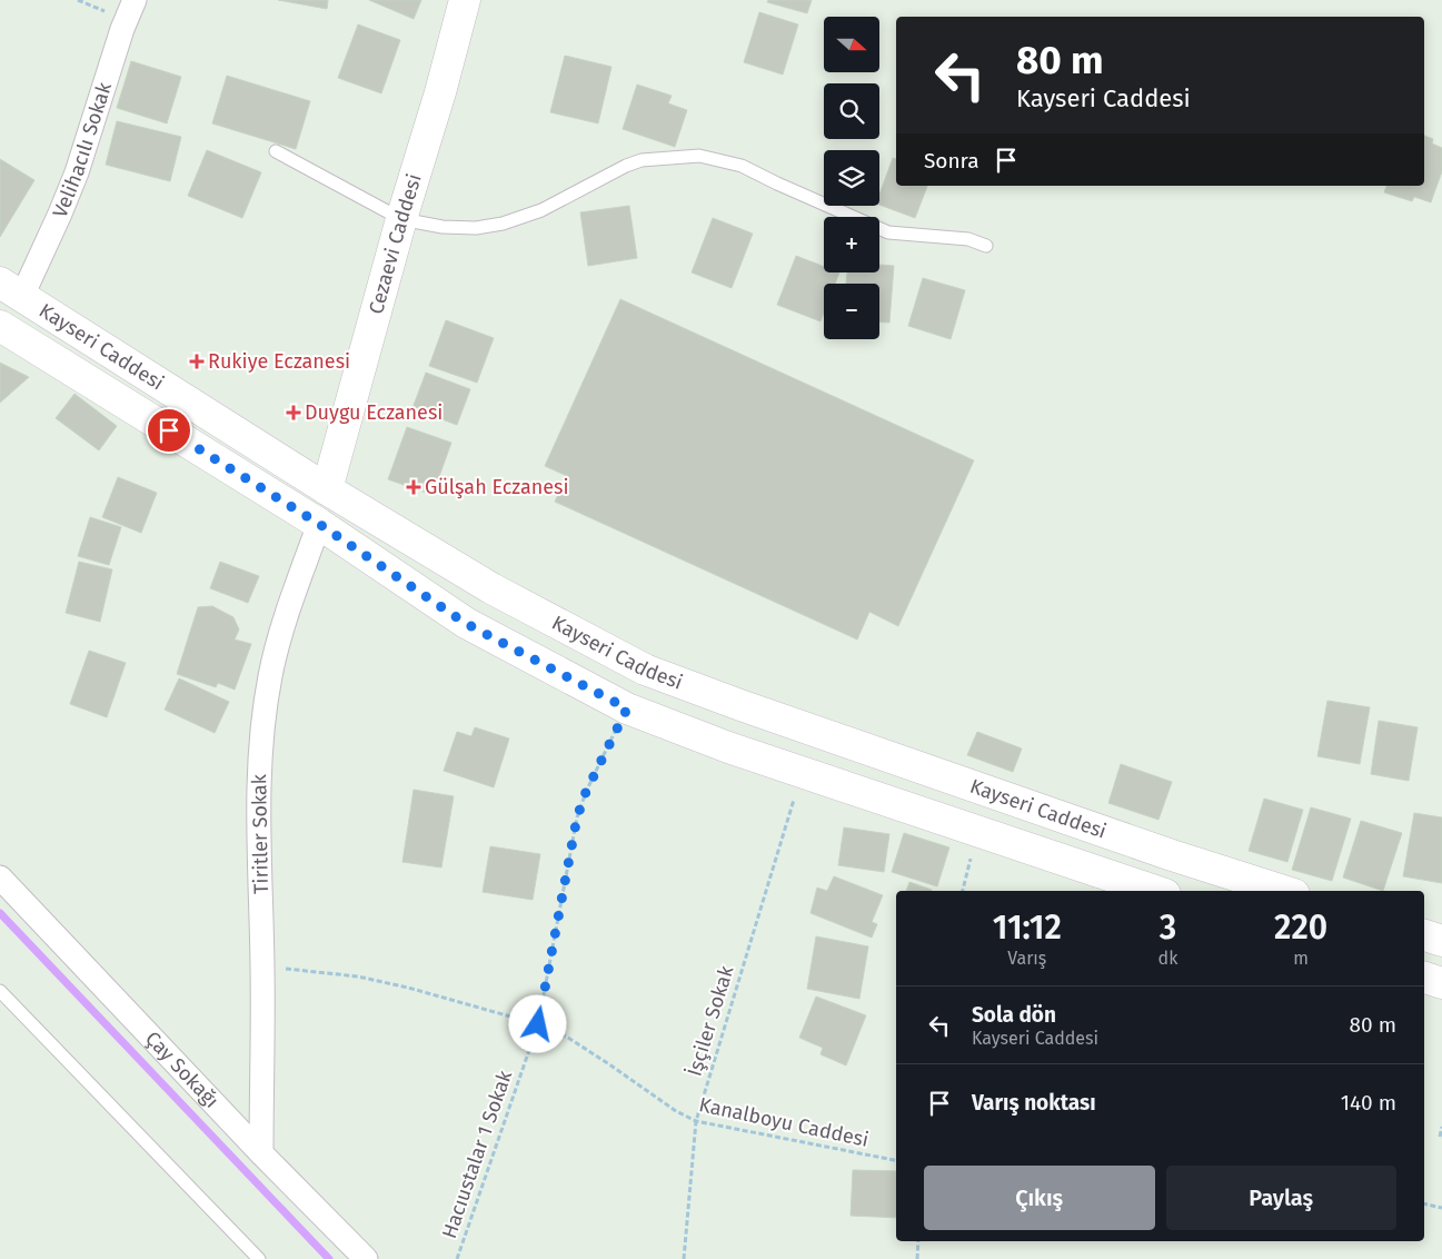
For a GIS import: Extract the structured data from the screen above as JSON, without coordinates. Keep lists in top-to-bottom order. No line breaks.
{"streets":{"main road":["Cezaevi Caddesi","Kayseri Caddesi"],"street":["Velihacılı Sokak","Tiritler Sokak","Çay Sokağı"],"path":["İşçiler Sokak","Kanalboyu Caddesi","Hacıustalar 1 Sokak"]},"crossings":[["Velihacılı Sokak","Kayseri Caddesi"],["Cezaevi Caddesi","Kayseri Caddesi"],["Kayseri Caddesi","Tiritler Sokak"],["Kayseri Caddesi","Hacıustalar 1 Sokak"],["Tiritler Sokak","Çay Sokağı"],["Tiritler Sokak","Kanalboyu Caddesi"],["İşçiler Sokak","Kanalboyu Caddesi"],["Kanalboyu Caddesi","Hacıustalar 1 Sokak"]],"places":{"health":["Rukiye Eczanesi","Duygu Eczanesi","Gülşah Eczanesi"]},"north":"right","page":{"map_buttons":["+","−"],"turn":["80 m","Kayseri Caddesi"],"then":"Sonra","eta":["11:12","Varış","3","dk","220","m"],"list":[{"name":"Sola dön","note":"Kayseri Caddesi","value":"80 m"},{"name":"Varış noktası","value":"140 m"}],"buttons":["Çıkış","Paylaş"]}}
